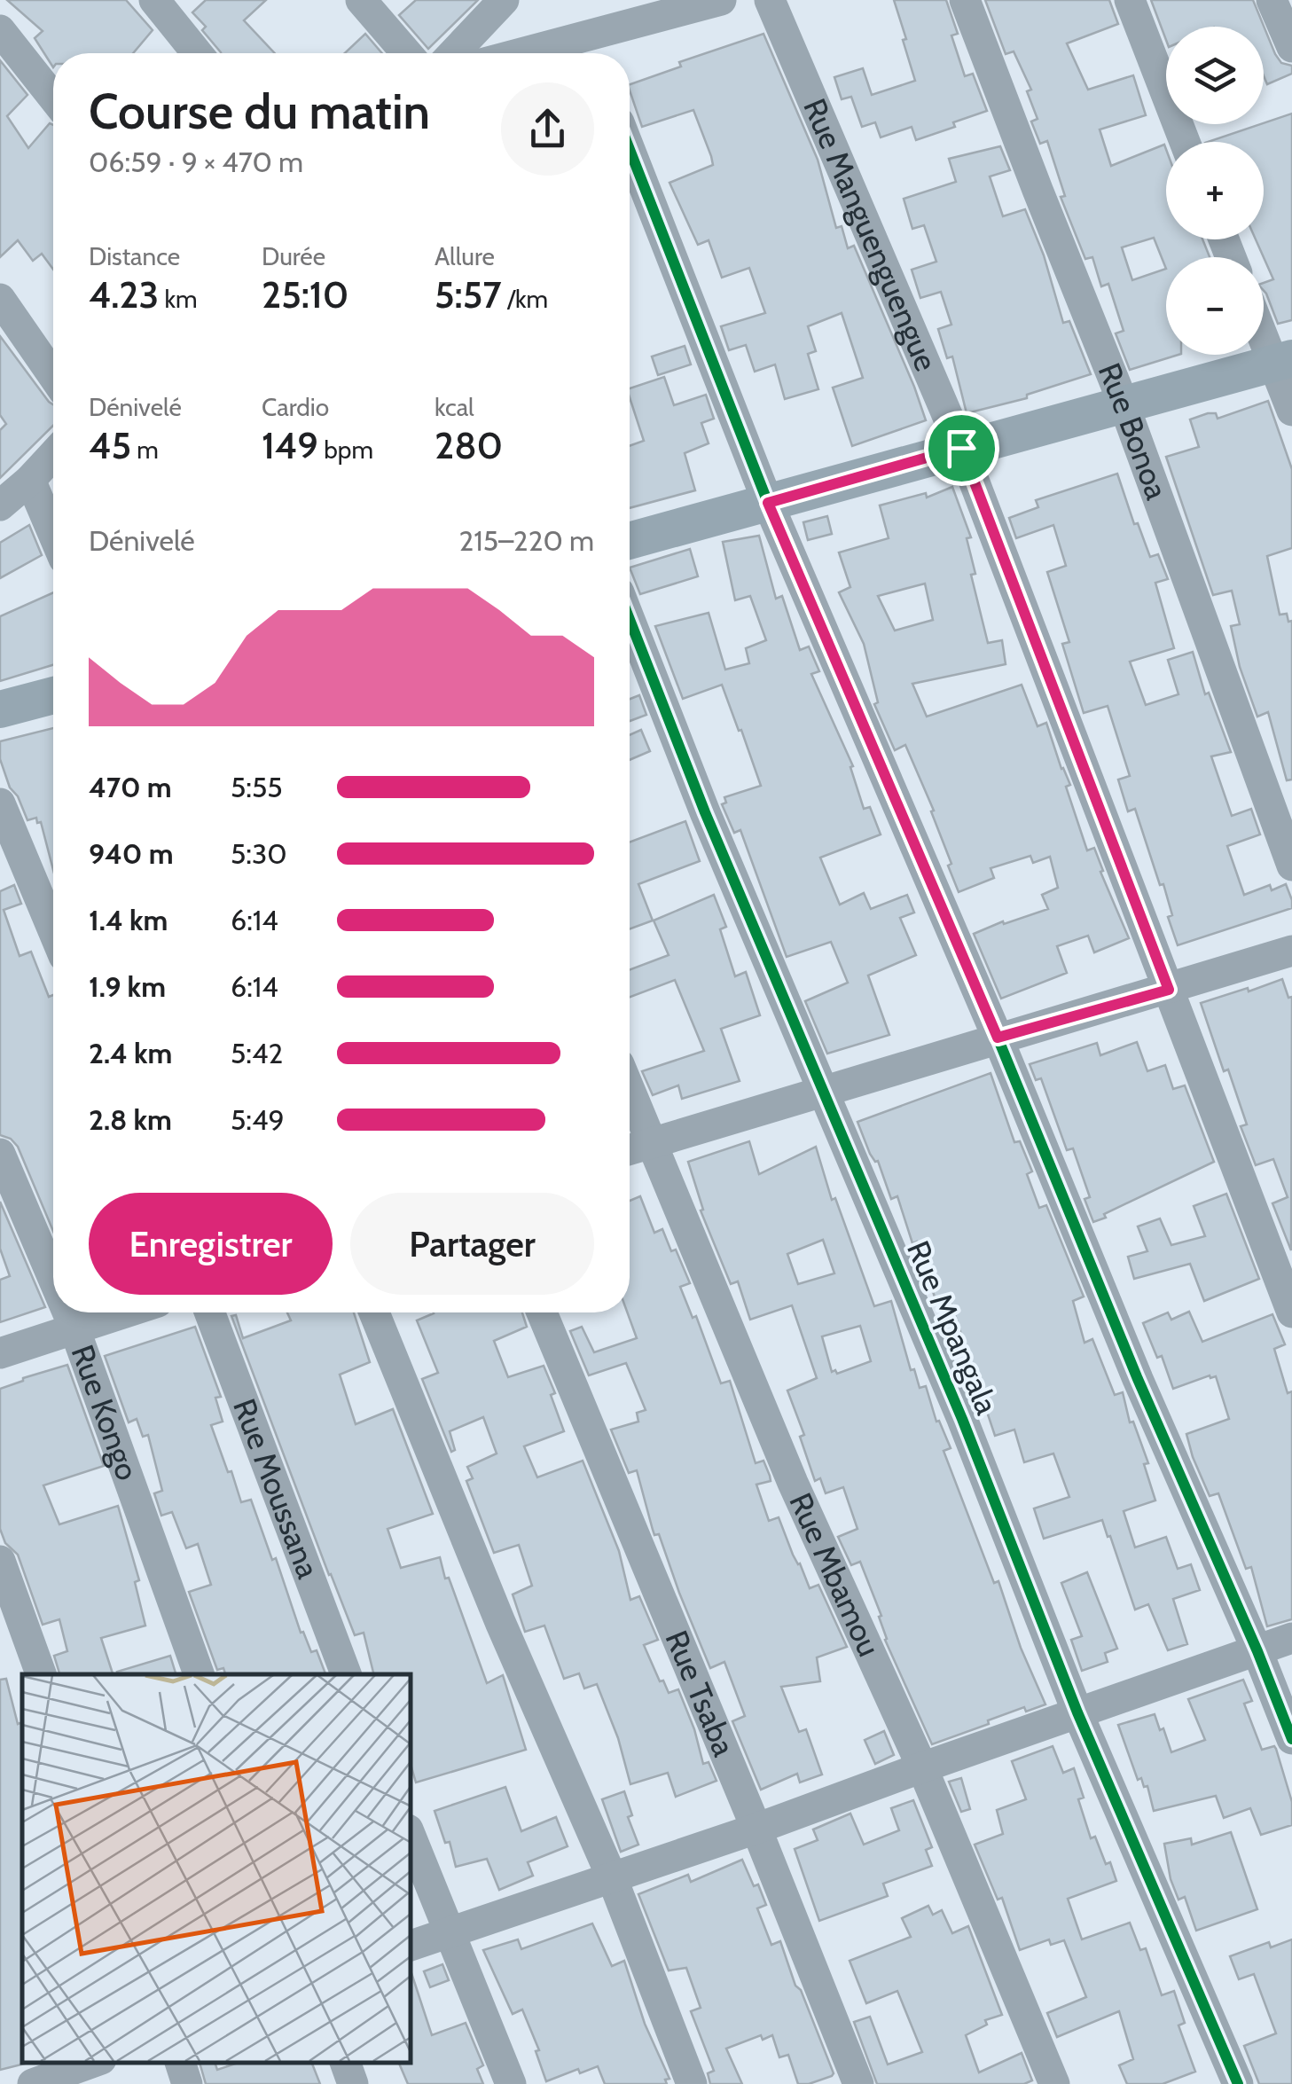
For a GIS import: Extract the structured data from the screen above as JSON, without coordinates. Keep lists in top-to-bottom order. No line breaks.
{"streets":{"street":["Rue Manguenguengue","Rue Bonoa","Rue Mpangala","Rue Kongo","Rue Moussana","Rue Mbamou","Rue Tsaba"]},"page":{"map_buttons":["+","−"],"heading":["Course du matin","06:59 · 9 × 470 m"],"stats":[["Distance","4.23 km"],["Durée","25:10"],["Allure","5:57 /km"],["Dénivelé","45 m"],["Cardio","149 bpm"],["kcal","280"]],"chart":["Dénivelé","215–220 m"],"list":[{"name":"470 m","note":"5:55"},{"name":"940 m","note":"5:30"},{"name":"1.4 km","note":"6:14"},{"name":"1.9 km","note":"6:14"},{"name":"2.4 km","note":"5:42"},{"name":"2.8 km","note":"5:49"}],"buttons":["Enregistrer","Partager"]}}
